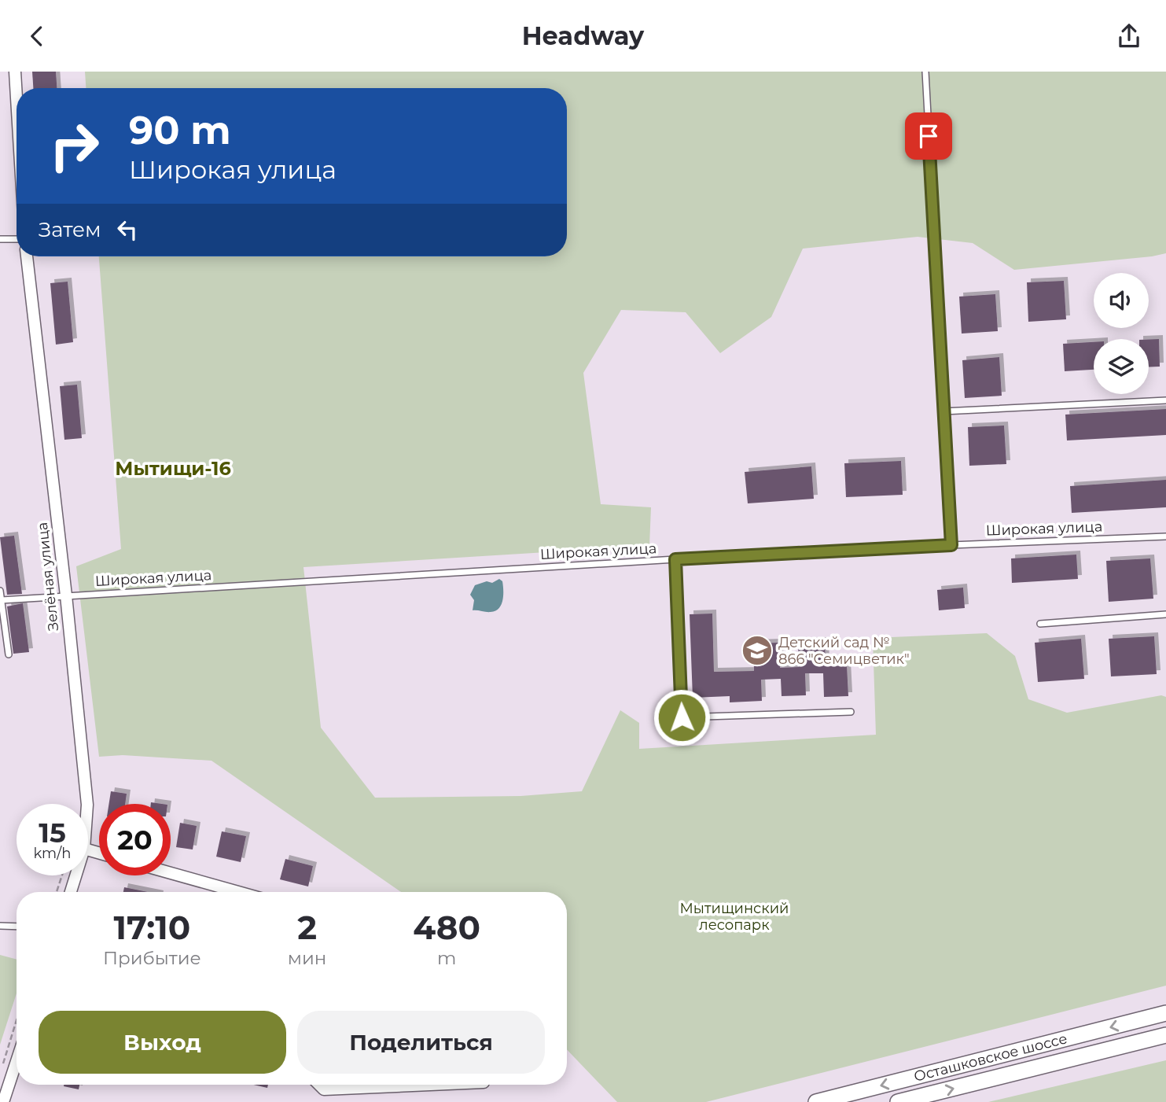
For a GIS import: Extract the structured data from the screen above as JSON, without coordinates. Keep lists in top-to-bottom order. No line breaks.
{"streets":{"main road":["Осташковское шоссе"],"street":["Зелёная улица"],"lane":["Широкая улица"]},"crossings":[["Широкая улица","Зелёная улица"]],"districts":["Мытищи-16"],"parks":["Мытищинский лесопарк"],"places":{"school or university":["Детский сад № 866 \"Семицветик\""]},"page":{"header":"Headway","turn":["90 m","Широкая улица"],"then":"Затем","speed":"15 km/h","limit":"20","eta":["17:10","Прибытие","2","мин","480","m"],"buttons":["Выход","Поделиться"]}}
